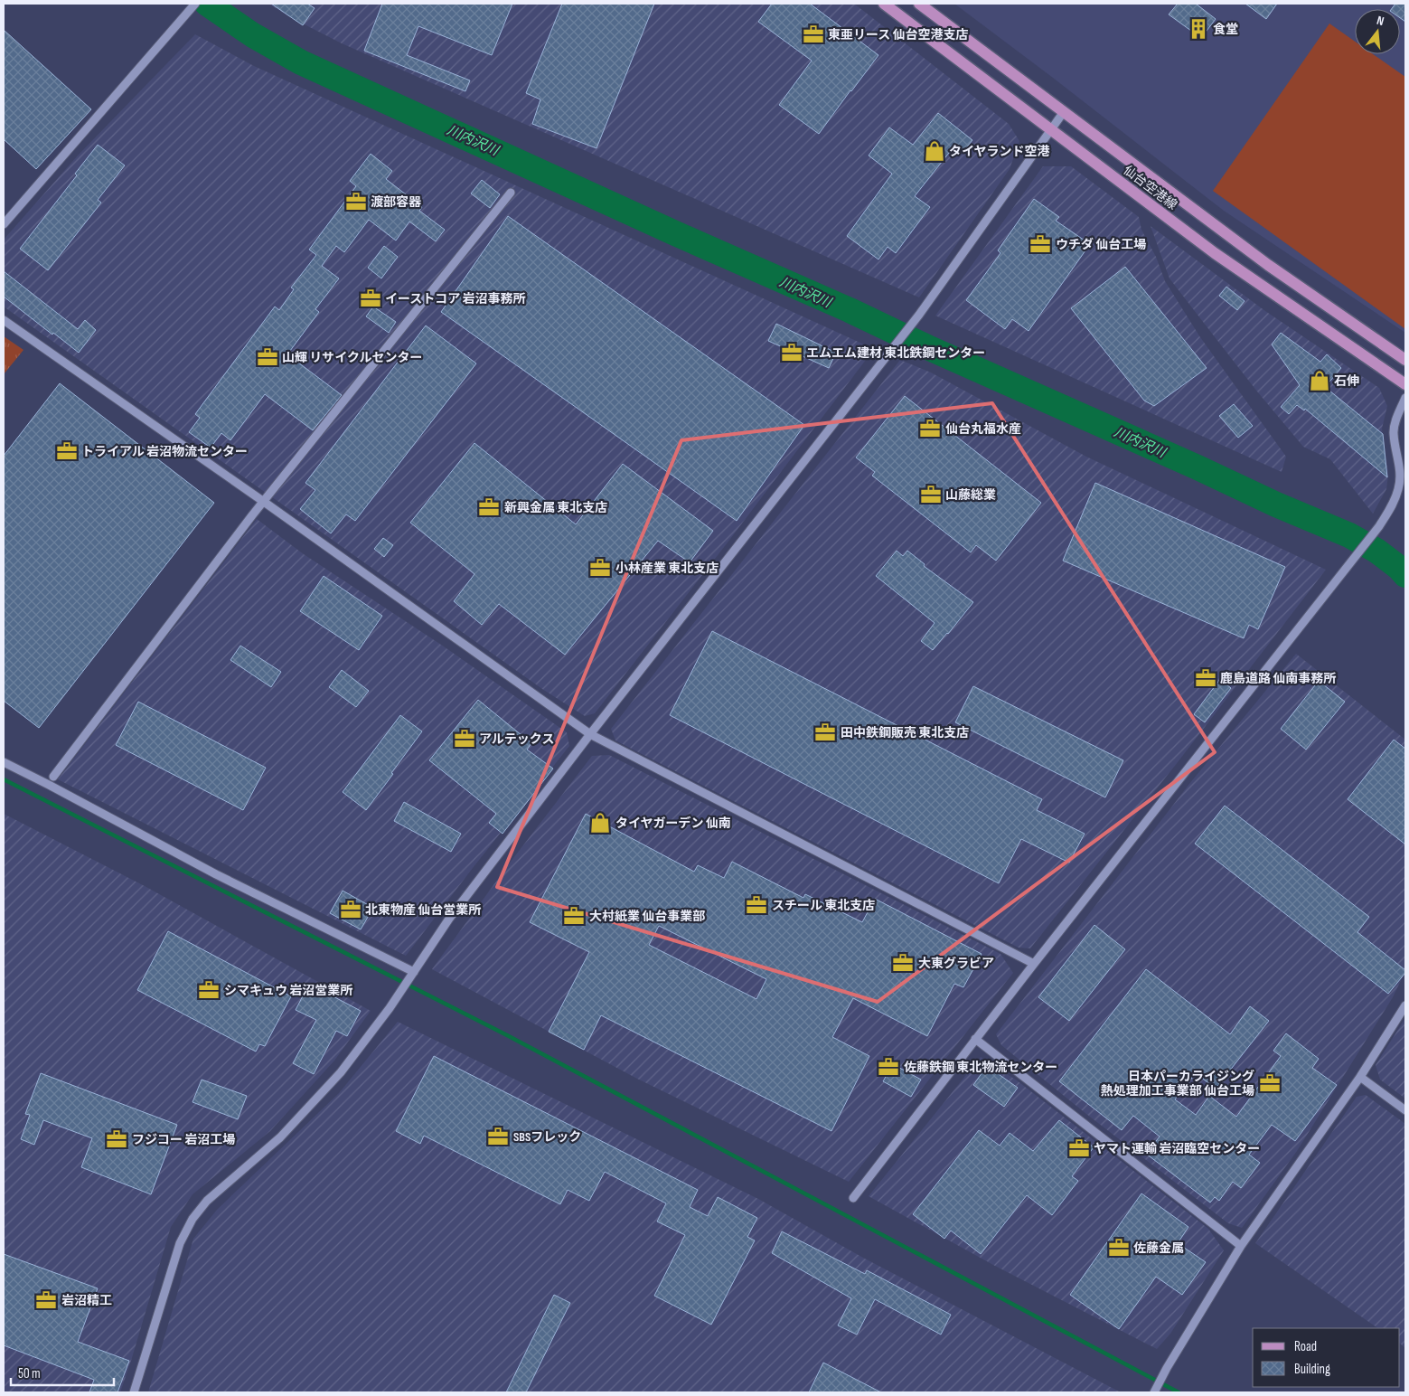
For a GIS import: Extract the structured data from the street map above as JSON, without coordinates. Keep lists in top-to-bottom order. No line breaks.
{"streets":{"main road":["仙台空港線"]},"water":["川内沢川"],"places":{"building":["食堂"],"office":["東亜リース 仙台空港支店","渡部容器","ウチダ 仙台工場","イーストコア 岩沼事務所","エムエム建材 東北鉄鋼センター","山輝 リサイクルセンター","仙台丸福水産","トライアル 岩沼物流センター","山藤総業","新興金属 東北支店","小林産業 東北支店","鹿島道路 仙南事務所","田中鉄鋼販売 東北支店","アルテックス","スチール 東北支店","北東物産 仙台営業所","大村紙業 仙台事業部","大東グラビア","シマキュウ 岩沼営業所","佐藤鉄鋼 東北物流センター","日本パーカライジング 熱処理加工事業部 仙台工場","SBSフレック","フジコー 岩沼工場","ヤマト運輸 岩沼臨空センター","佐藤金属","岩沼精工"],"shop":["タイヤランド空港","石伸","タイヤガーデン 仙南"]},"legend":["Road","Building"],"scale_bar":"50 m","north":"top"}
